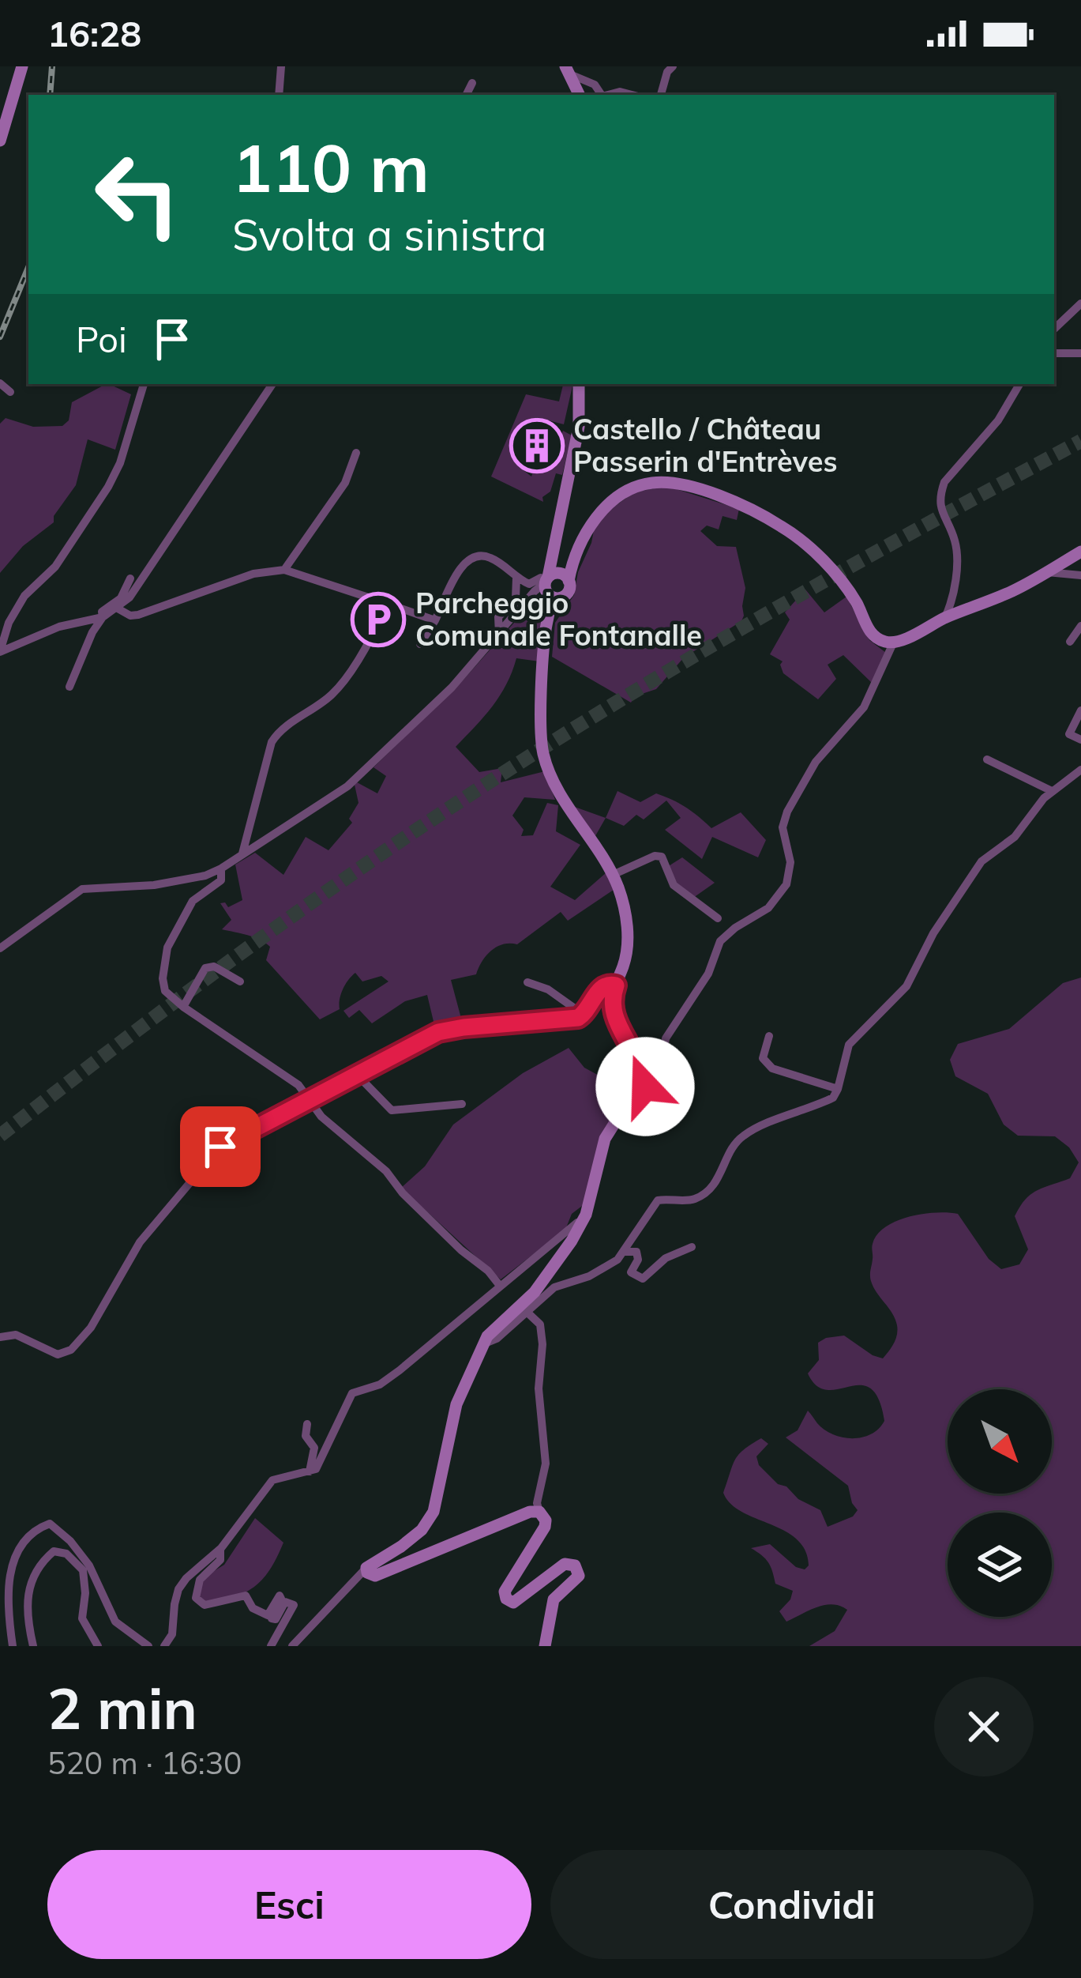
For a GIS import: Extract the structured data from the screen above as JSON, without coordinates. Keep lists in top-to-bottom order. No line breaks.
{"places":{"building":["Castello / Château Passerin d'Entrèves"],"parking":["Parcheggio Comunale Fontanalle"]},"north":"bottom right","page":{"status":"16:28","turn":["110 m","Svolta a sinistra"],"then":"Poi","heading":["2 min","520 m · 16:30"],"buttons":["Esci","Condividi"]}}
